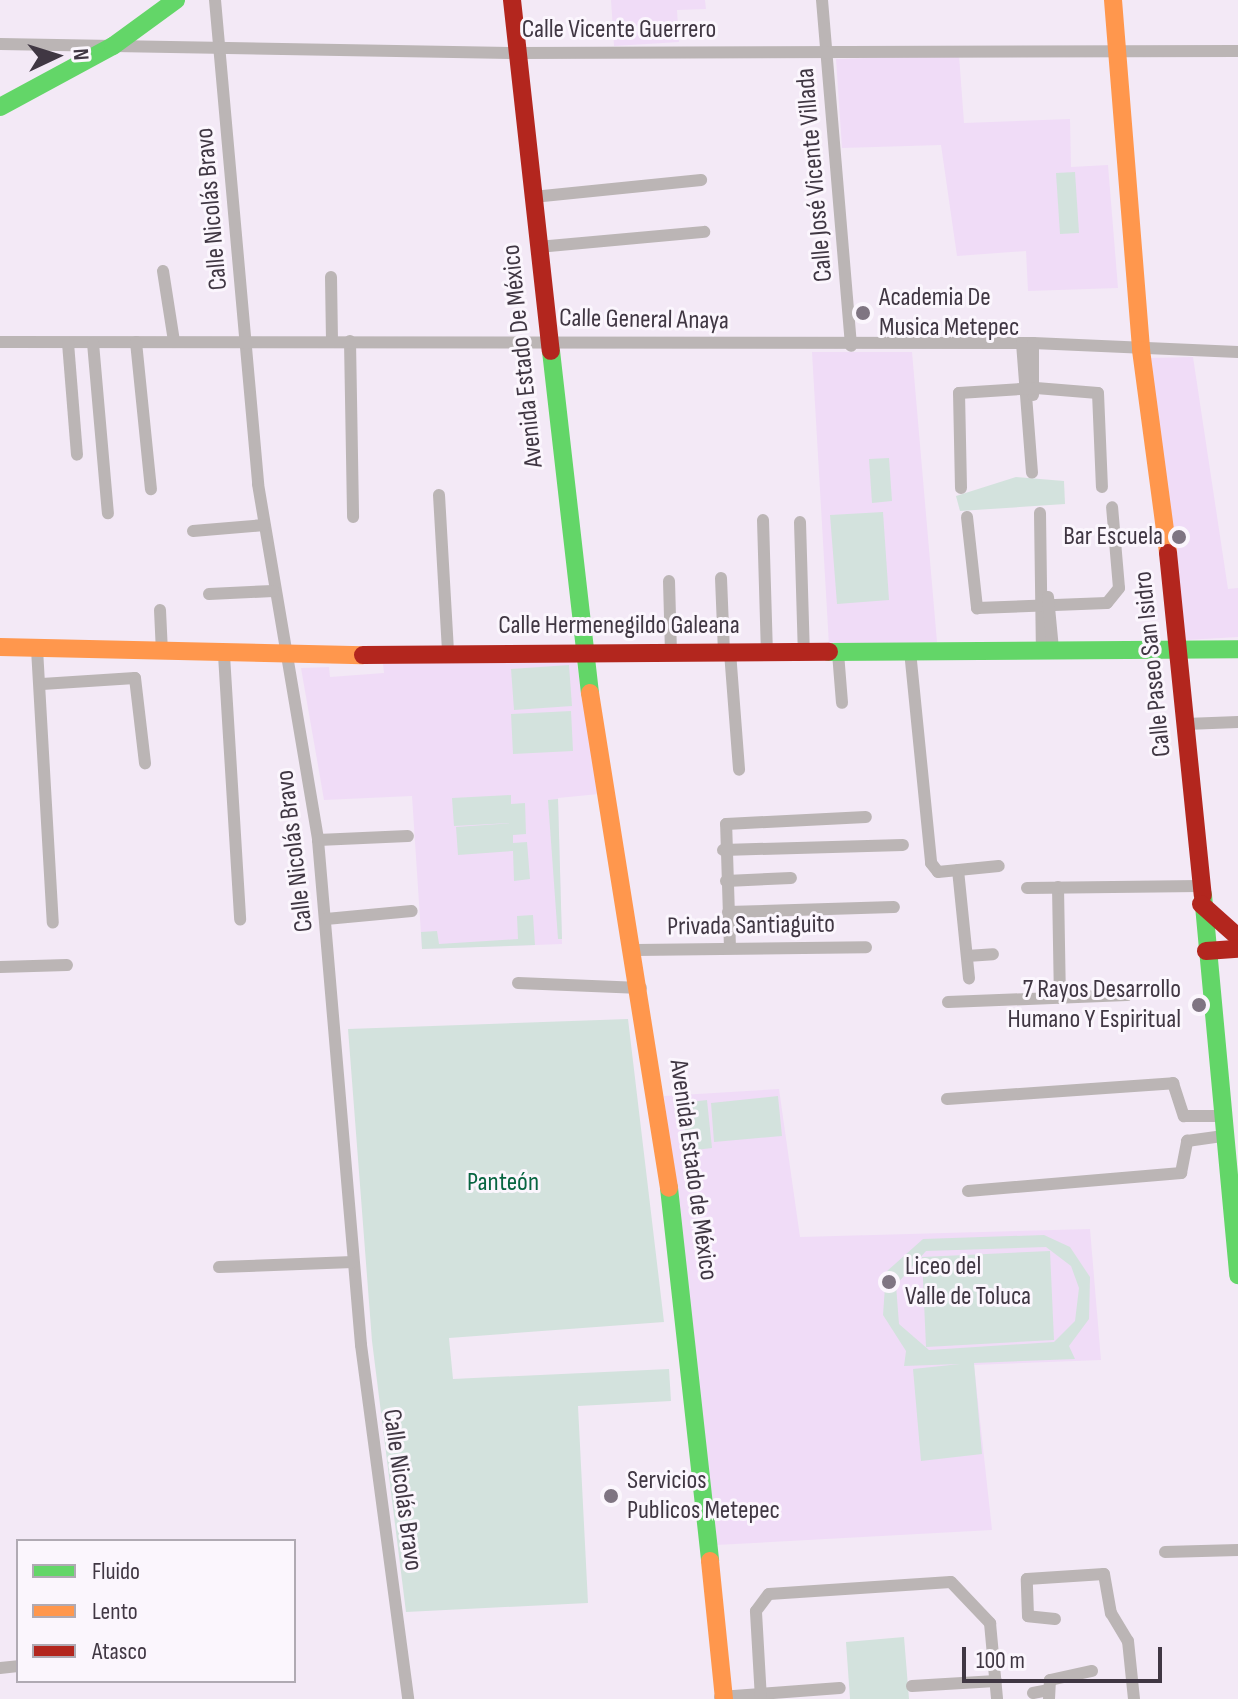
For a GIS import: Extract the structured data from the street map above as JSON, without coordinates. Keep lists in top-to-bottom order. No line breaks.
{"streets":{"main road":["Avenida Estado De México","Calle Hermenegildo Galeana","Calle Paseo San Isidro","Avenida Estado de México"],"street":["Calle Vicente Guerrero","Calle José Vicente Villada","Calle Nicolás Bravo","Calle General Anaya","Privada Santiaguito"]},"crossings":[["Calle Vicente Guerrero","Calle José Vicente Villada"],["Calle Vicente Guerrero","Calle Nicolás Bravo"],["Calle Vicente Guerrero","Avenida Estado De México"],["Calle Vicente Guerrero","Calle Paseo San Isidro"],["Calle José Vicente Villada","Calle General Anaya"],["Calle Nicolás Bravo","Calle General Anaya"],["Calle Nicolás Bravo","Calle Hermenegildo Galeana"],["Calle General Anaya","Avenida Estado De México"],["Calle General Anaya","Calle Paseo San Isidro"],["Avenida Estado De México","Calle Hermenegildo Galeana"],["Avenida Estado De México","Avenida Estado de México"],["Calle Hermenegildo Galeana","Calle Paseo San Isidro"],["Calle Hermenegildo Galeana","Avenida Estado de México"],["Privada Santiaguito","Avenida Estado de México"]],"parks":["Panteón"],"places":["Academia De Musica Metepec","Bar Escuela","7 Rayos Desarrollo Humano Y Espiritual","Liceo del Valle de Toluca","Servicios Publicos Metepec"],"legend":["Fluido","Lento","Atasco"],"scale_bar":"100 m","north":"right"}
